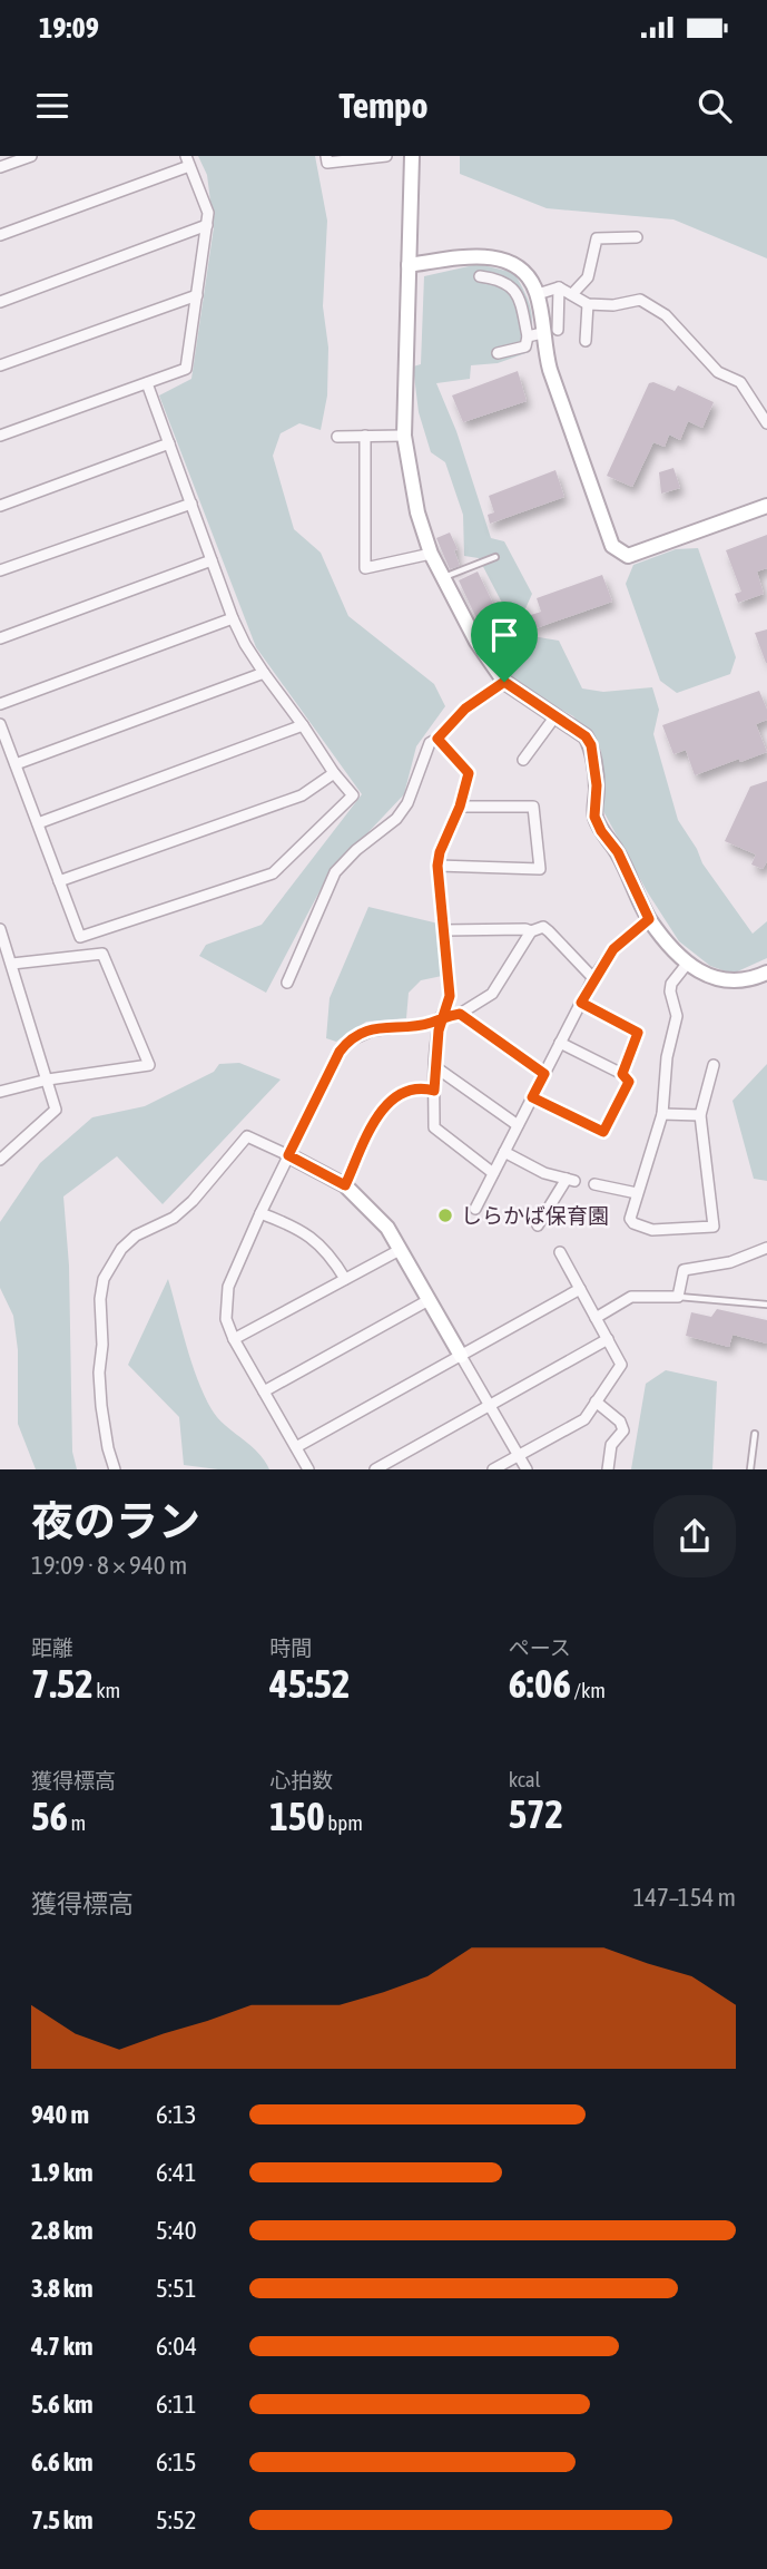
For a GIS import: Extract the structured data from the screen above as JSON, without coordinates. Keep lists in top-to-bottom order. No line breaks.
{"places":["しらかば保育園"],"page":{"status":"19:09","header":"Tempo","heading":["夜のラン","19:09 · 8 × 940 m"],"stats":[["距離","7.52 km"],["時間","45:52"],["ペース","6:06 /km"],["獲得標高","56 m"],["心拍数","150 bpm"],["kcal","572"]],"chart":["獲得標高","147–154 m"],"list":[{"name":"940 m","note":"6:13"},{"name":"1.9 km","note":"6:41"},{"name":"2.8 km","note":"5:40"},{"name":"3.8 km","note":"5:51"},{"name":"4.7 km","note":"6:04"},{"name":"5.6 km","note":"6:11"},{"name":"6.6 km","note":"6:15"},{"name":"7.5 km","note":"5:52"}]}}
